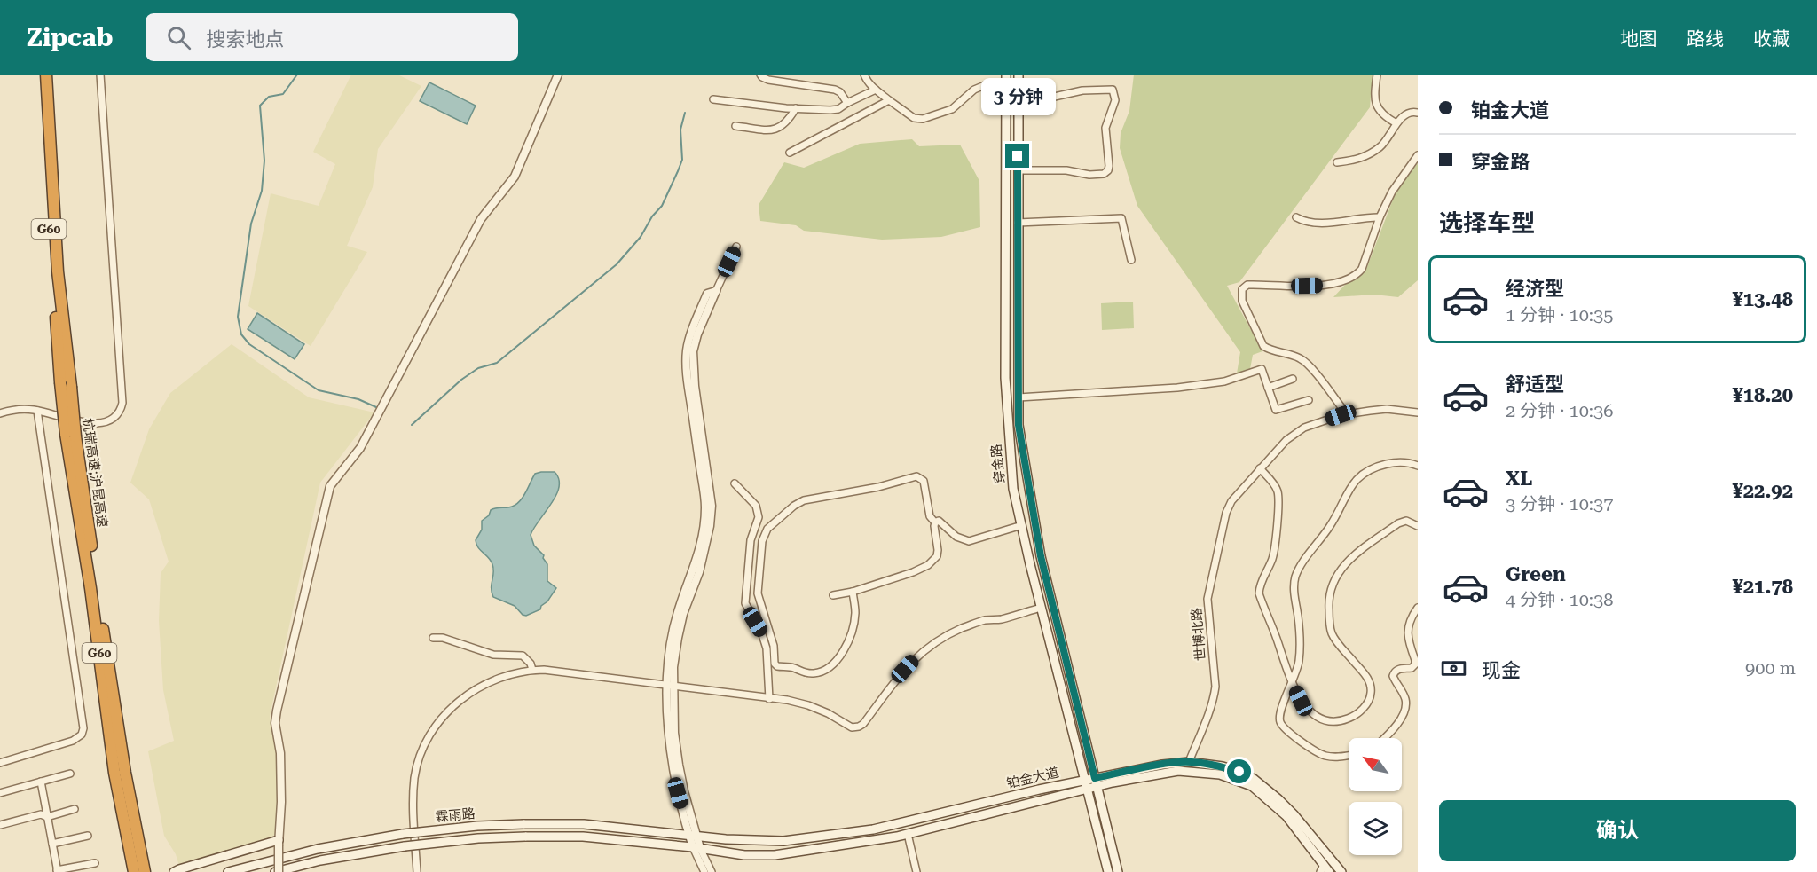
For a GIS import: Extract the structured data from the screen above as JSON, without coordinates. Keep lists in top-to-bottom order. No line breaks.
{"streets":{"highway":["G60","杭瑞高速;沪昆高速"],"main road":["穿金路","铂金大道","霖雨路"],"street":["世博北路"]},"crossings":[["穿金路","铂金大道"],["世博北路","铂金大道"],["铂金大道","霖雨路"]],"north":"top left","page":{"header":"Zipcab","search":"搜索地点","nav":["地图","路线","收藏"],"banner":["铂金大道","穿金路"],"bubble":"3 分钟","heading":"选择车型","list":[{"name":"经济型","note":"1 分钟 · 10:35","value":"¥13.48"},{"name":"舒适型","note":"2 分钟 · 10:36","value":"¥18.20"},{"name":"XL","note":"3 分钟 · 10:37","value":"¥22.92"},{"name":"Green","note":"4 分钟 · 10:38","value":"¥21.78"}],"pay":["现金","900 m"],"buttons":"确认"}}
